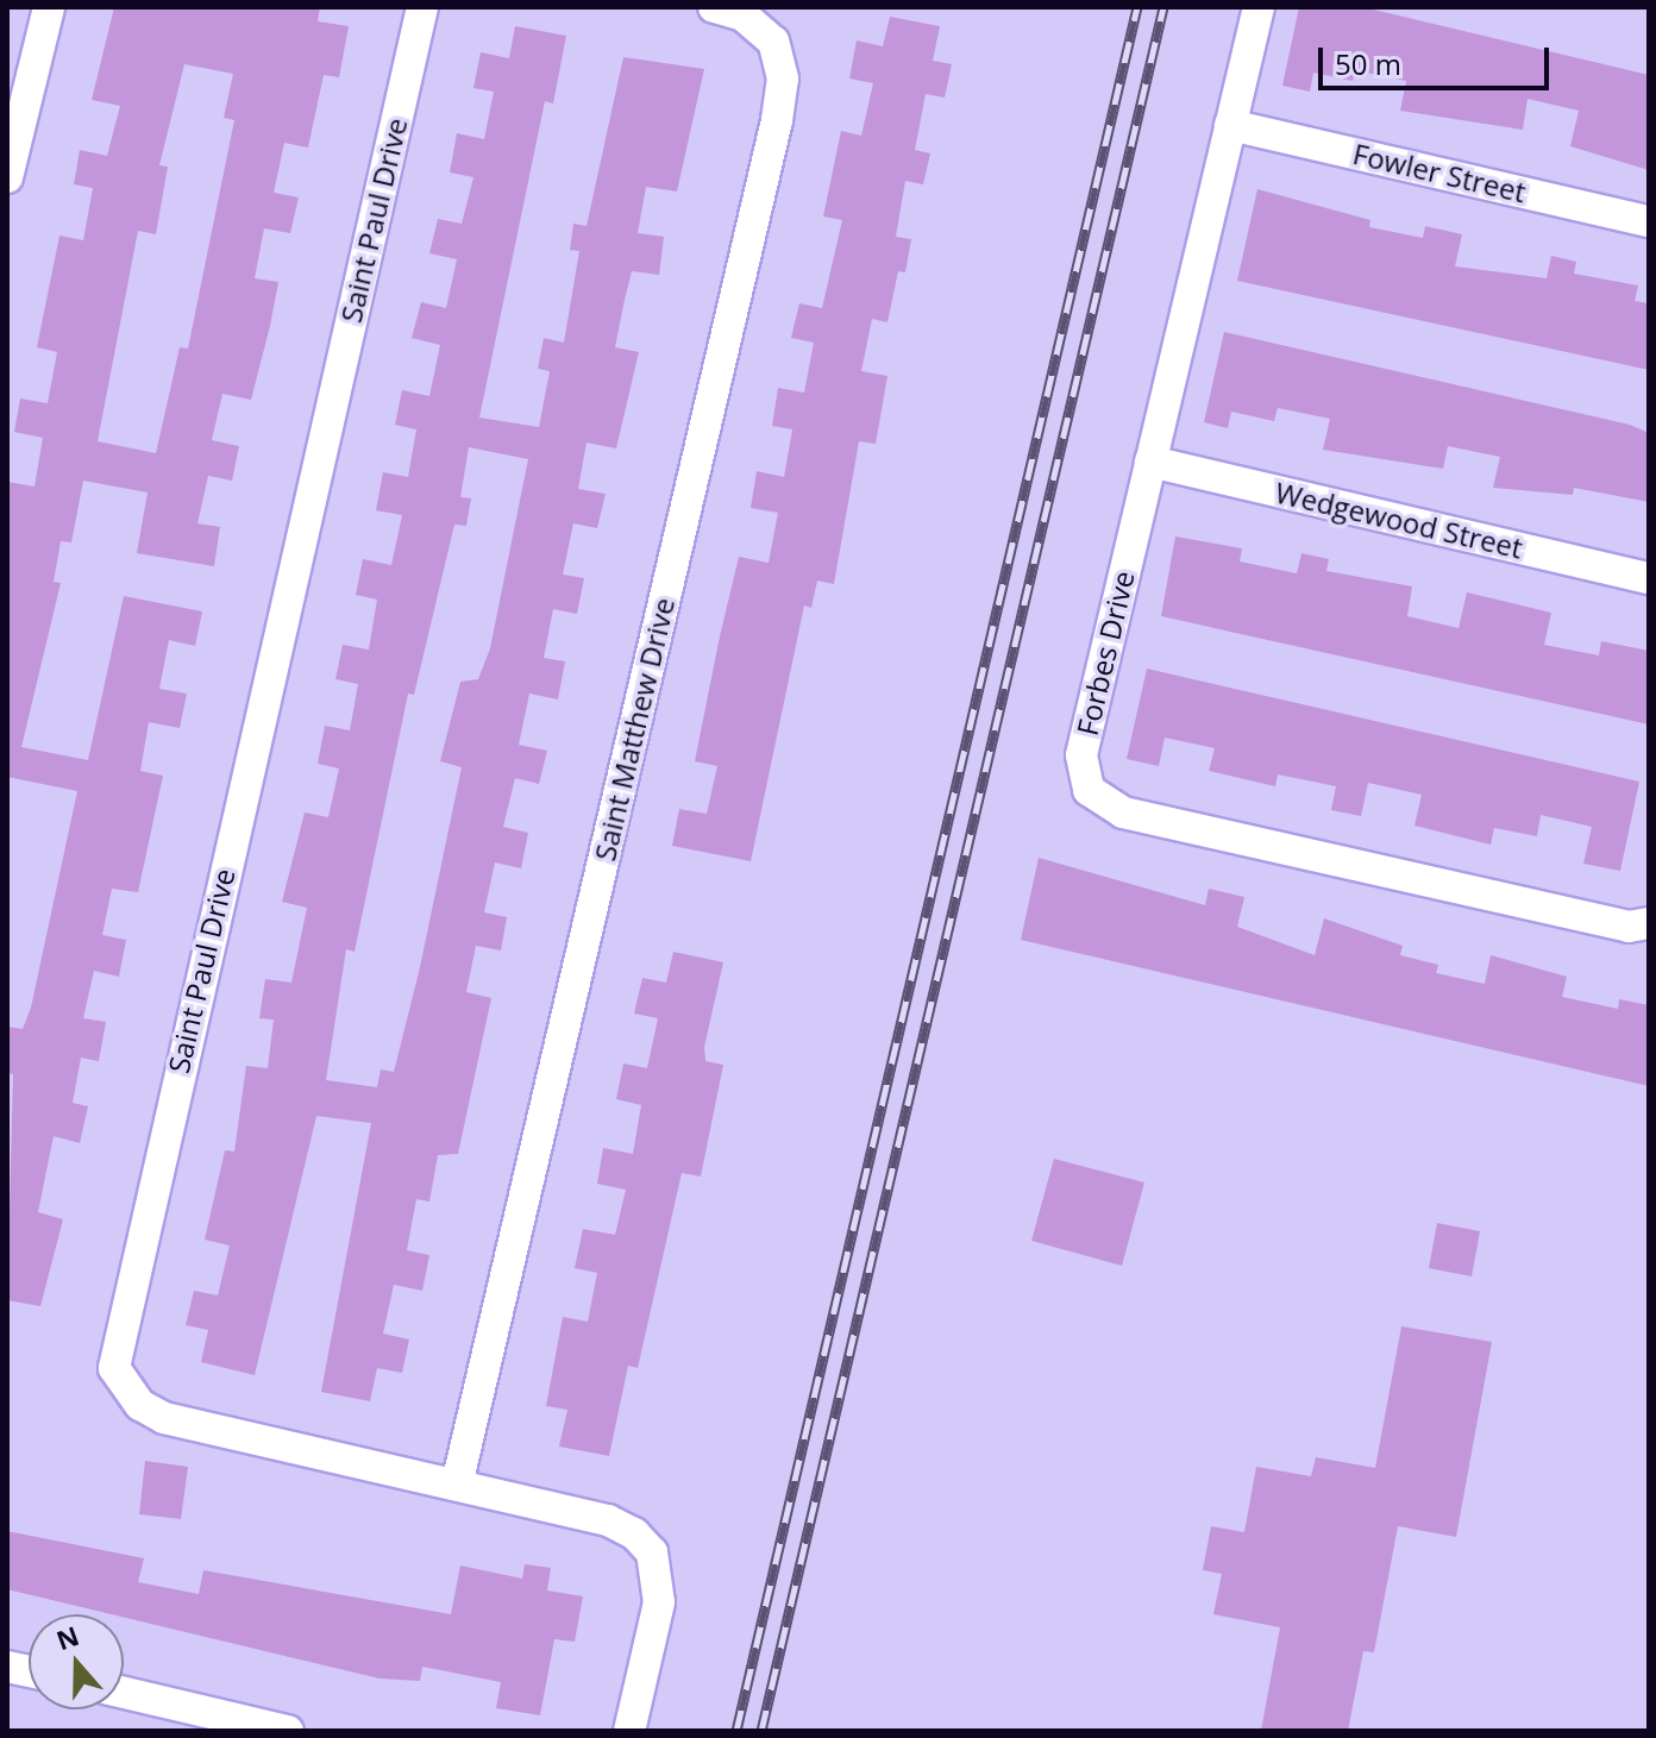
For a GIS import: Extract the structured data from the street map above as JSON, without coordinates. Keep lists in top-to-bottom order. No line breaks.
{"streets":{"street":["Fowler Street","Saint Paul Drive","Wedgewood Street","Forbes Drive","Saint Matthew Drive"]},"crossings":[["Fowler Street","Forbes Drive"],["Saint Paul Drive","Saint Matthew Drive"],["Wedgewood Street","Forbes Drive"]],"scale_bar":"50 m","north":"top"}
